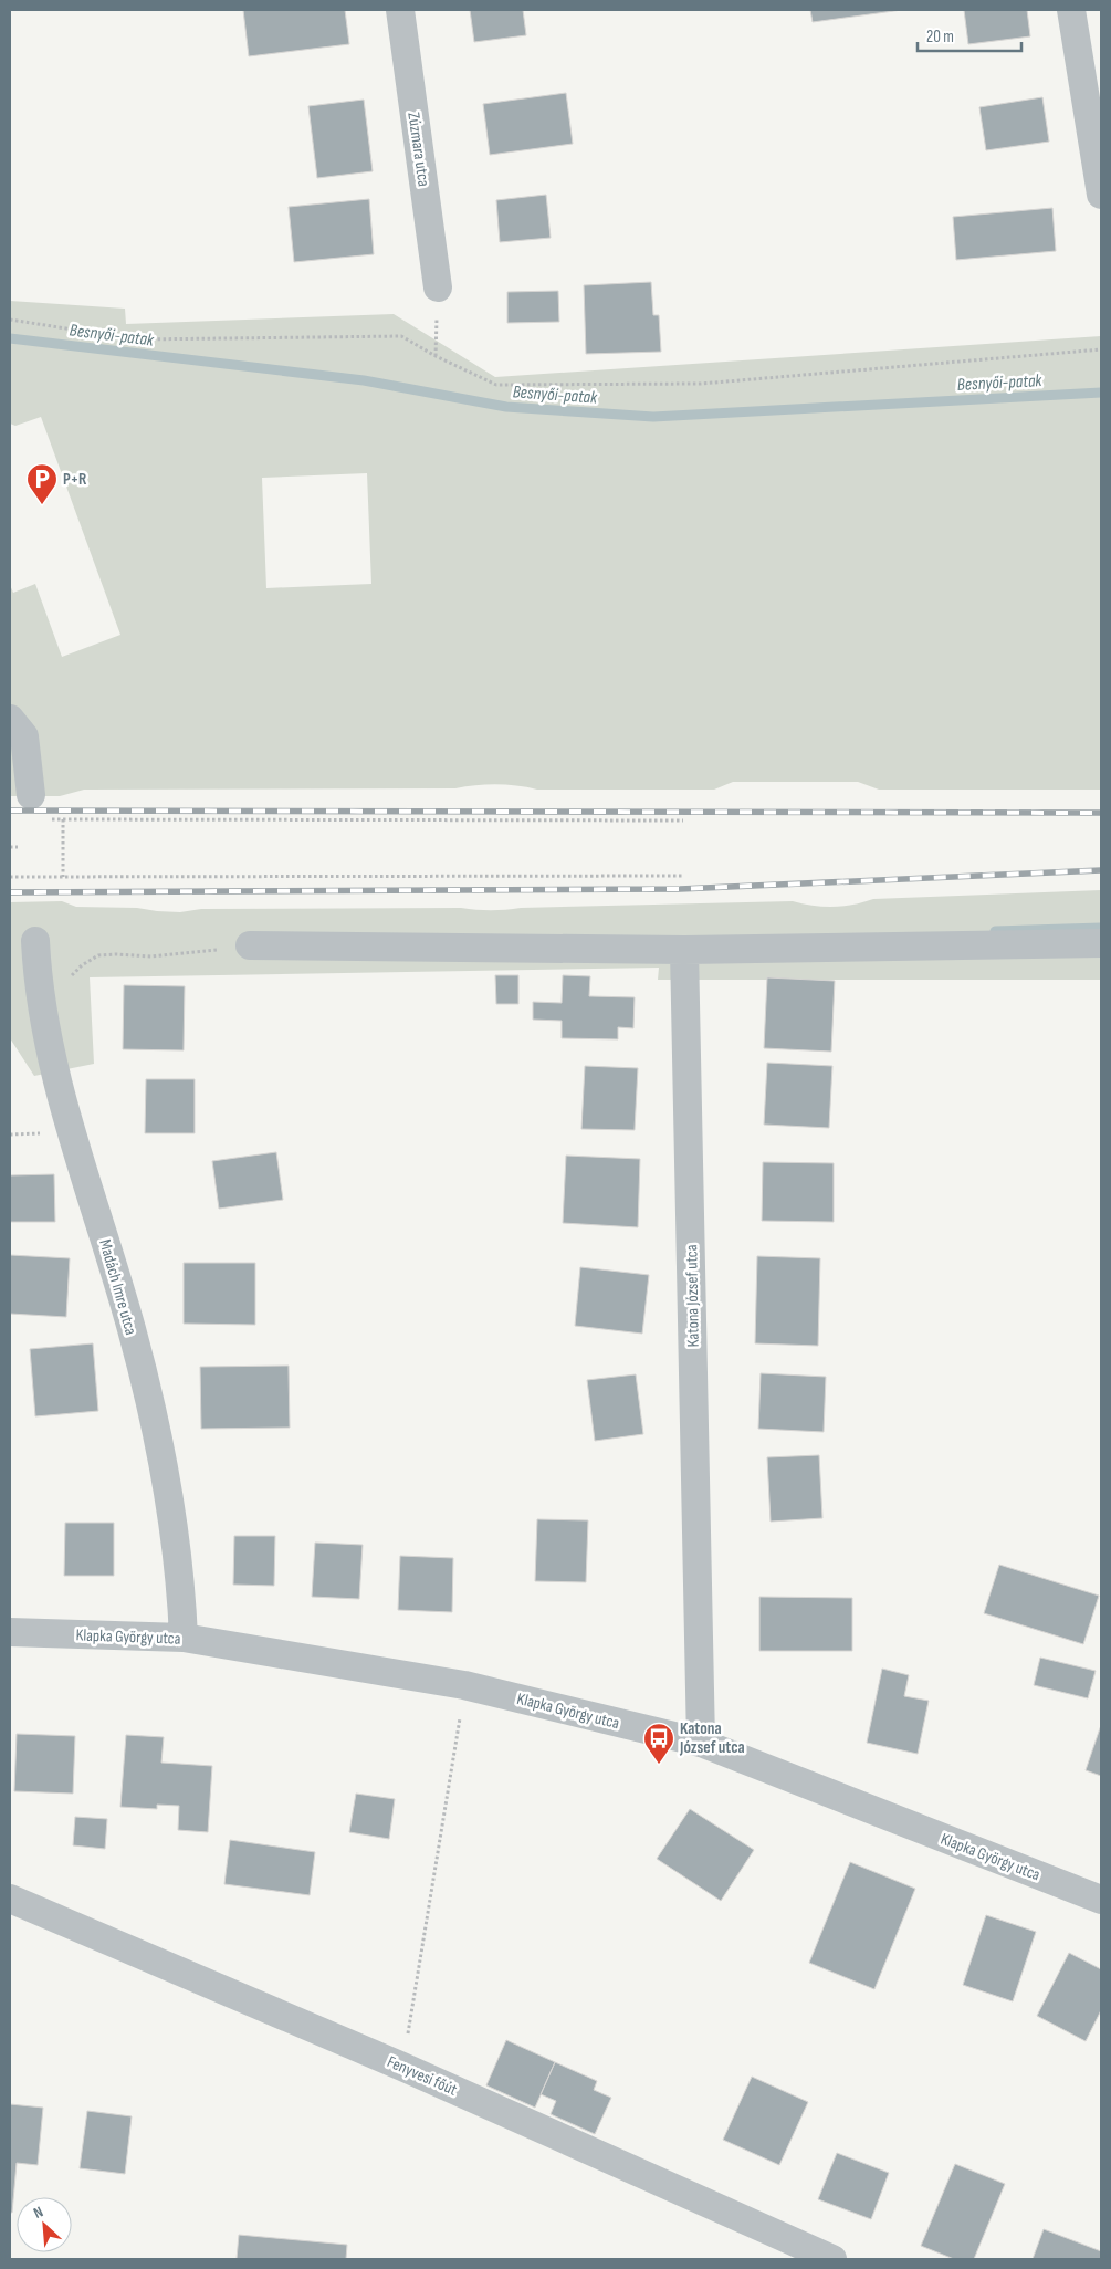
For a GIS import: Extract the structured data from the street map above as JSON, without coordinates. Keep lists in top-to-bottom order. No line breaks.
{"streets":{"street":["Zúzmara utca","Madách Imre utca","Katona József utca","Klapka György utca","Fenyvesi főút"]},"crossings":[["Madách Imre utca","Klapka György utca"],["Katona József utca","Klapka György utca"]],"water":["Besnyői-patak"],"places":{"parking":["P+R"],"bus stop":["Katona József utca"]},"scale_bar":"20 m","north":"top left"}
